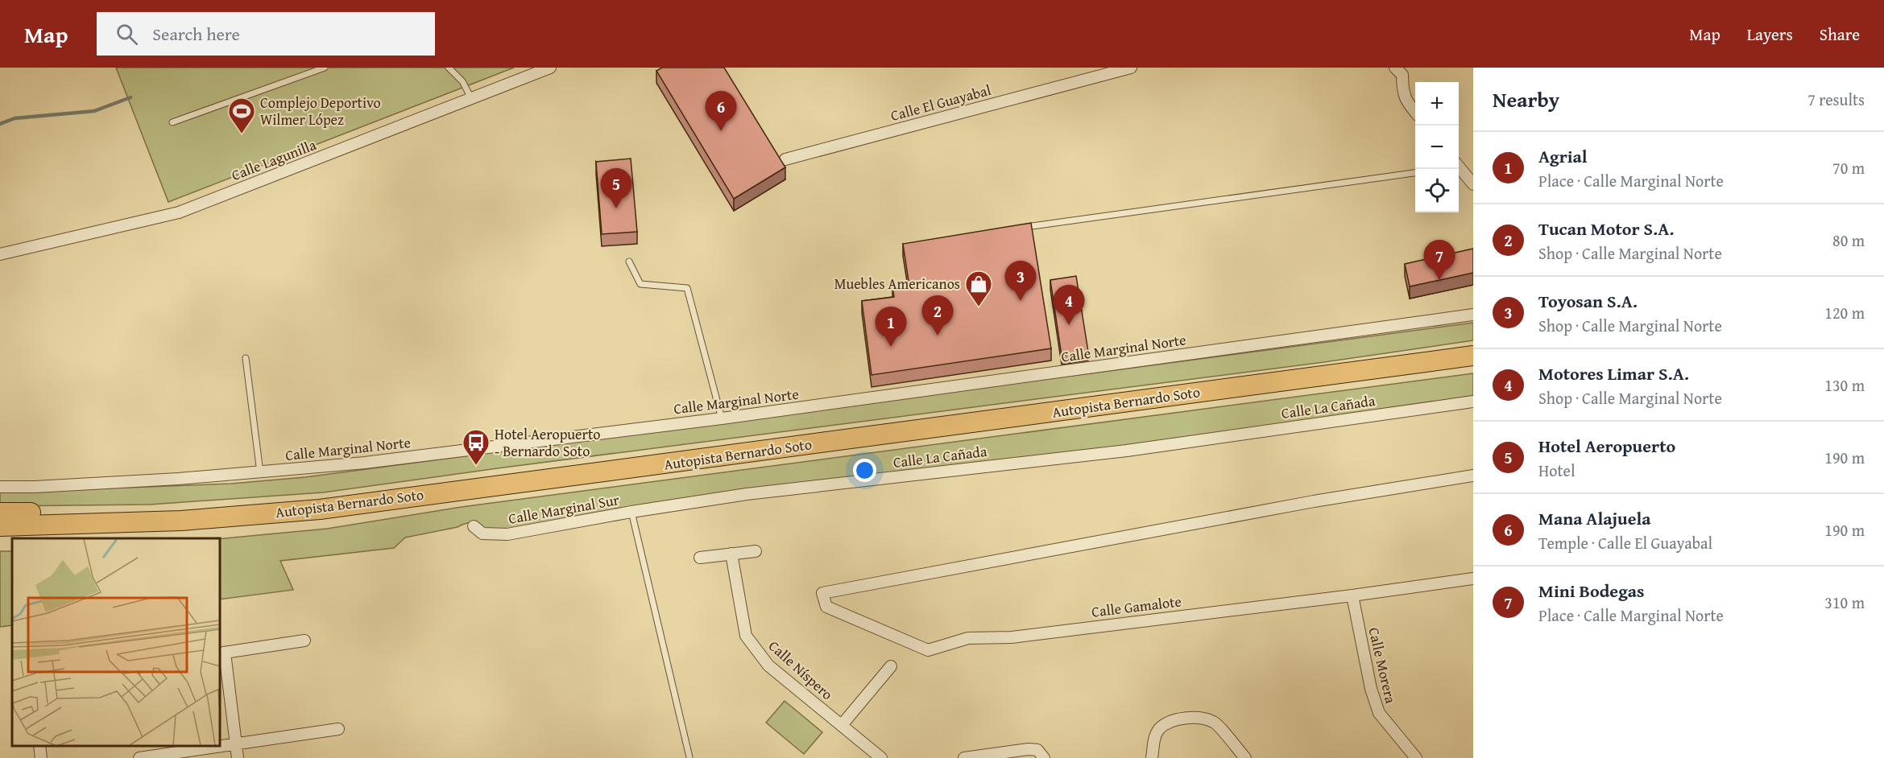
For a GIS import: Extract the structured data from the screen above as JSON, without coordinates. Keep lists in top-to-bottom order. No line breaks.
{"streets":{"highway":["Autopista Bernardo Soto"],"street":["Calle El Guayabal","Calle Lagunilla","Calle Marginal Norte","Calle La Cañada","Calle Marginal Sur","Calle Gamalote","Calle Morera","Calle Níspero"]},"crossings":[["Calle La Cañada","Calle Marginal Sur"],["Calle Gamalote","Calle Morera"]],"places":{"sports":["Complejo Deportivo Wilmer López"],"shop":["Muebles Americanos"],"bus stop":["Hotel Aeropuerto - Bernardo Soto"]},"page":{"header":"Map","search":"Search here","nav":["Map","Layers","Share"],"heading":["Nearby","7 results"],"map_buttons":["+","−"],"pins":["6","5","7","3","4","2","1"],"list":[{"mark":"1","name":"Agrial","note":"Place · Calle Marginal Norte","value":"70 m"},{"mark":"2","name":"Tucan Motor S.A.","note":"Shop · Calle Marginal Norte","value":"80 m"},{"mark":"3","name":"Toyosan S.A.","note":"Shop · Calle Marginal Norte","value":"120 m"},{"mark":"4","name":"Motores Limar S.A.","note":"Shop · Calle Marginal Norte","value":"130 m"},{"mark":"5","name":"Hotel Aeropuerto","note":"Hotel","value":"190 m"},{"mark":"6","name":"Mana Alajuela","note":"Temple · Calle El Guayabal","value":"190 m"},{"mark":"7","name":"Mini Bodegas","note":"Place · Calle Marginal Norte","value":"310 m"}]}}
